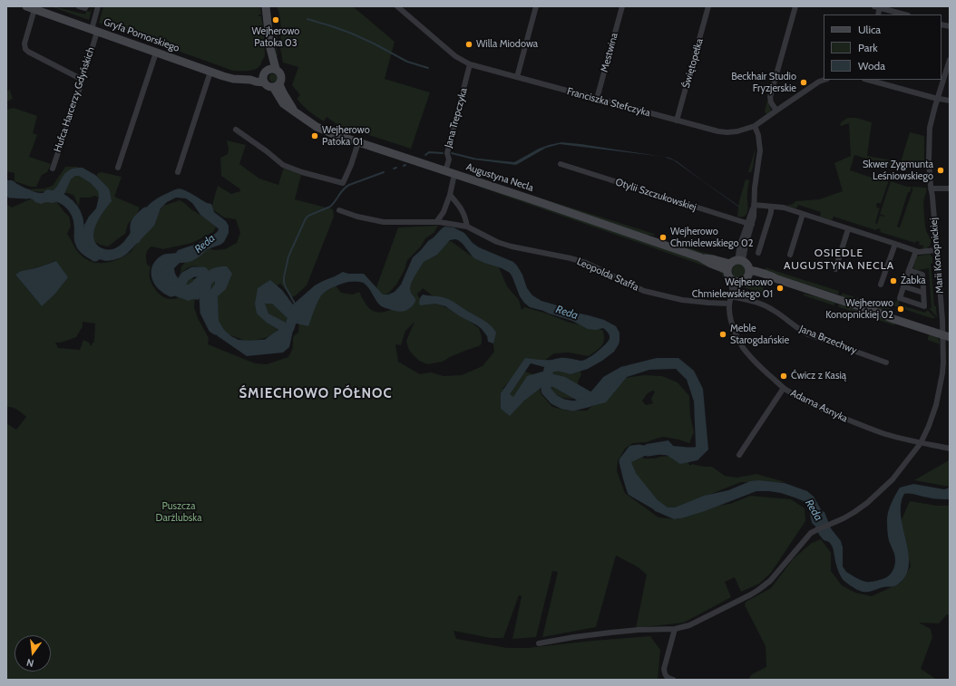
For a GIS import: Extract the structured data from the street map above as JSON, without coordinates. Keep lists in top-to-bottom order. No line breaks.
{"streets":{"main road":["Gryfa Pomorskiego","Augustyna Necla"],"street":["Mestwina","Świętopełka","Hufca Harcerzy Gdyńskich","Franciszka Stefczyka","Jana Trepczyka","Otylii Szczukowskiej","Marii Konopnickiej","Leopolda Staffa","Jana Brzechwy","Adama Asnyka"]},"crossings":[["Gryfa Pomorskiego","Hufca Harcerzy Gdyńskich"],["Gryfa Pomorskiego","Augustyna Necla"],["Mestwina","Franciszka Stefczyka"],["Świętopełka","Franciszka Stefczyka"],["Franciszka Stefczyka","Jana Trepczyka"],["Jana Trepczyka","Augustyna Necla"],["Augustyna Necla","Adama Asnyka"],["Marii Konopnickiej","Adama Asnyka"],["Leopolda Staffa","Adama Asnyka"],["Jana Brzechwy","Adama Asnyka"]],"districts":["OSIEDLE AUGUSTYNA NECLA","ŚMIECHOWO PÓŁNOC"],"water":["Reda"],"parks":["Puszcza Darżlubska"],"places":["Wejherowo Patoka 03","Willa Miodowa","Beckhair Studio Fryzjerskie","Wejherowo Patoka 01","Skwer Zygmunta Leśniowskiego","Wejherowo Chmielewskiego 02","Żabka","Wejherowo Chmielewskiego 01","Wejherowo Konopnickiej 02","Meble Starogdańskie","Ćwicz z Kasią"],"legend":["Ulica","Park","Woda"],"north":"bottom"}
